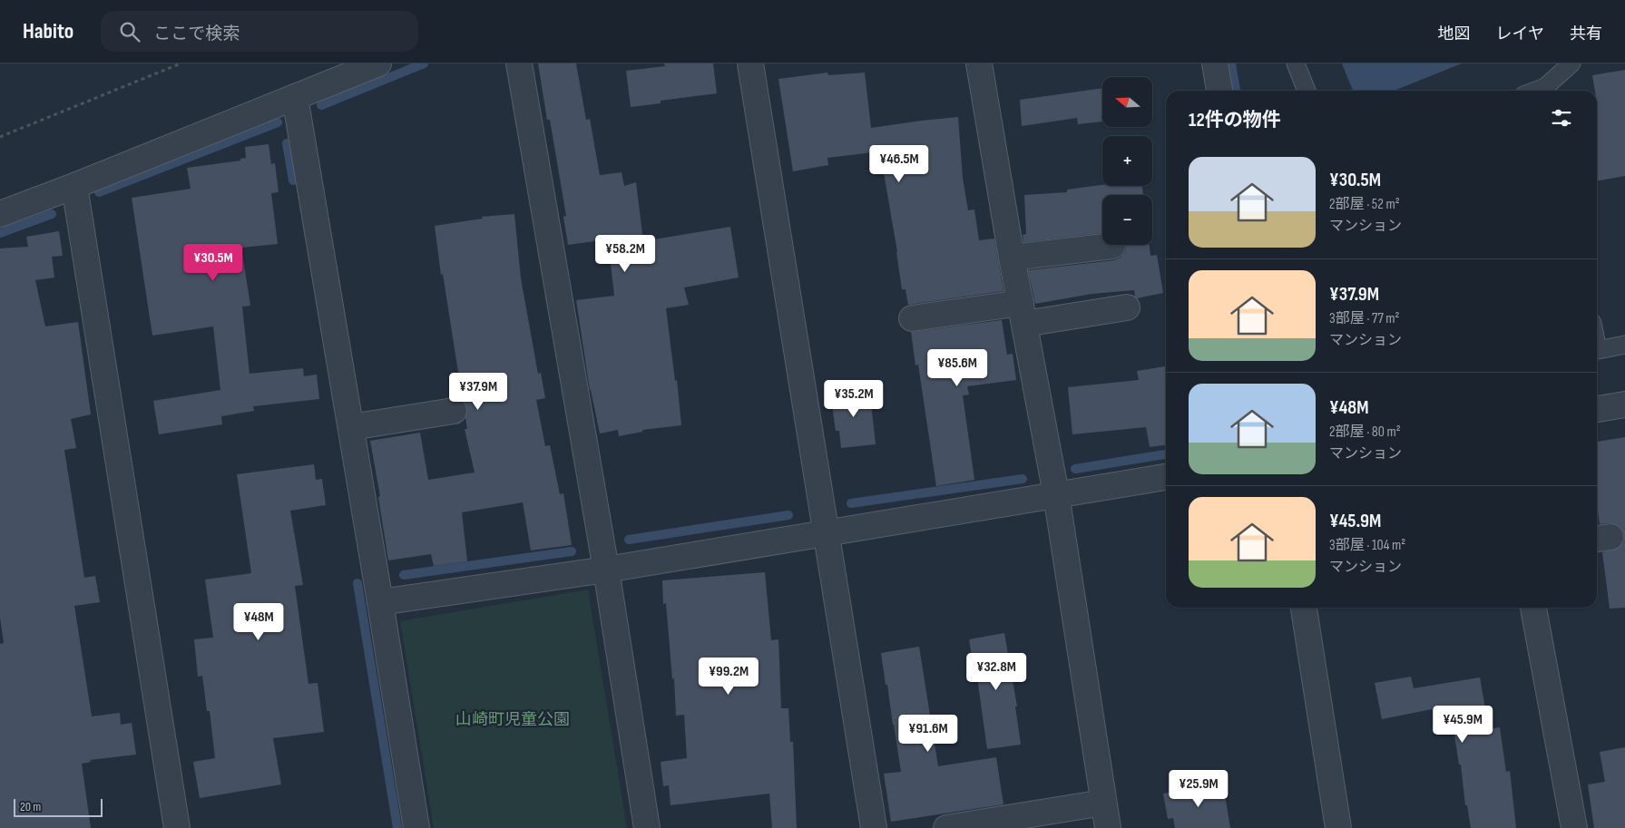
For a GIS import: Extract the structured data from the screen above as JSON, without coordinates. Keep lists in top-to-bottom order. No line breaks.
{"parks":["山崎町児童公園"],"scale_bar":"20 m","north":"left","page":{"header":"Habito","search":"ここで検索","nav":["地図","レイヤ","共有"],"map_buttons":["+","−"],"heading":"12件の物件","price":["¥46.5M","¥58.2M","¥30.5M","¥85.6M","¥37.9M","¥35.2M","¥48M","¥32.8M","¥99.2M","¥45.9M","¥91.6M","¥25.9M"],"list":[{"name":"¥30.5M","note":"2部屋 · 52 m² · マンション"},{"name":"¥37.9M","note":"3部屋 · 77 m² · マンション"},{"name":"¥48M","note":"2部屋 · 80 m² · マンション"},{"name":"¥45.9M","note":"3部屋 · 104 m² · マンション"}],"scale":"20 m"}}
